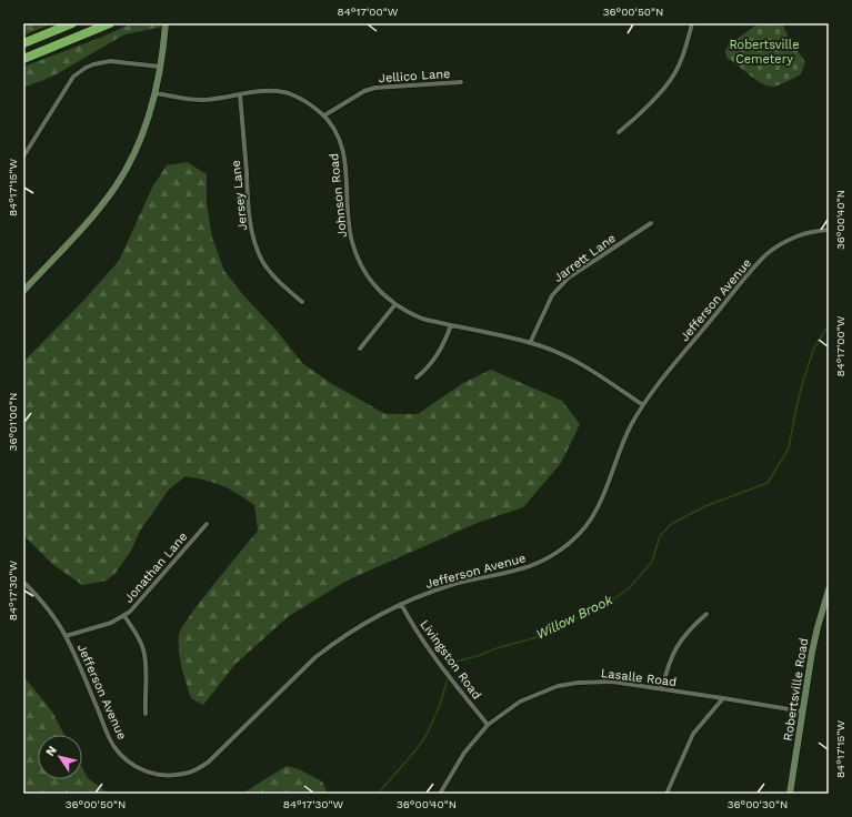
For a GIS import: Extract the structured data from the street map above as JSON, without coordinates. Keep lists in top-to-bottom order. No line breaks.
{"streets":{"street":["Jellico Lane","Jersey Lane","Johnson Road","Jarrett Lane","Jefferson Avenue","Jonathan Lane","Livingston Road","Lasalle Road","Robertsville Road"]},"crossings":[["Jellico Lane","Johnson Road"],["Jersey Lane","Johnson Road"],["Johnson Road","Jarrett Lane"],["Johnson Road","Jefferson Avenue"],["Jefferson Avenue","Jonathan Lane"],["Jefferson Avenue","Livingston Road"],["Livingston Road","Lasalle Road"],["Lasalle Road","Robertsville Road"]],"water":["Willow Brook"],"parks":["Robertsville Cemetery"],"north":"top left","coordinates":["84°17'00\"W","36°00'50\"N","84°17'15\"W","36°00'40\"N","36°01'00\"N","84°17'30\"W","36°00'30\"N"]}
